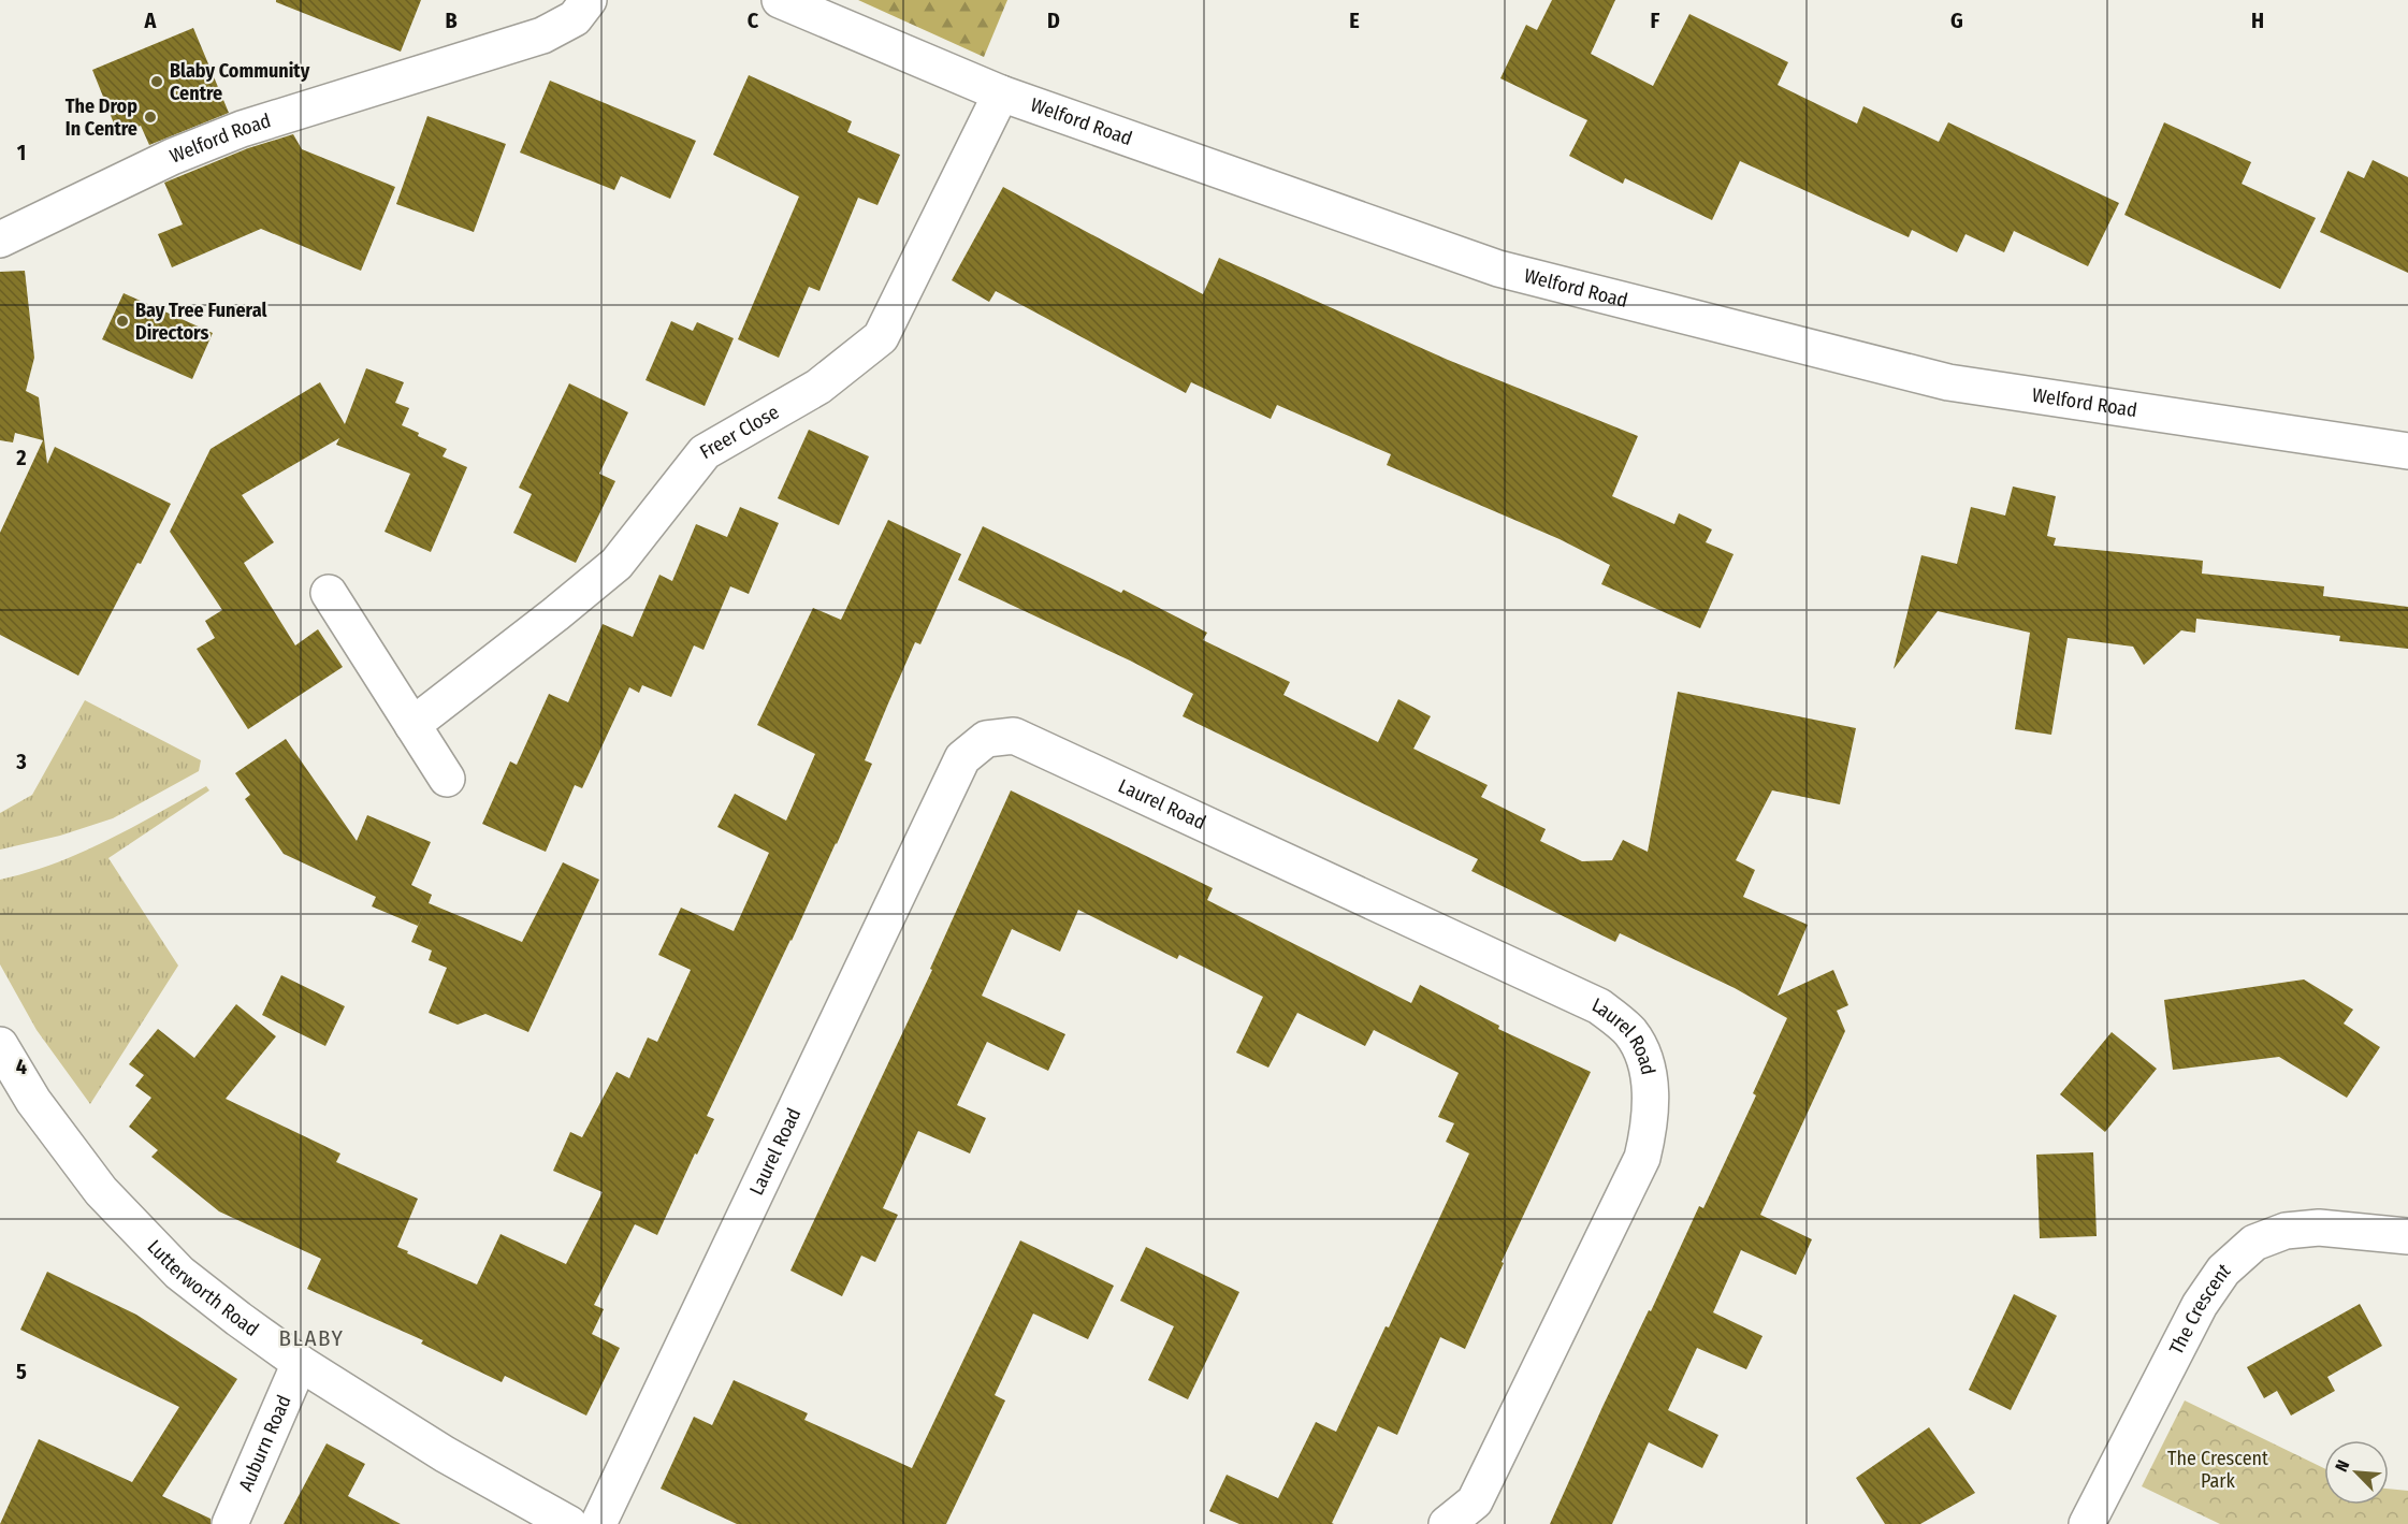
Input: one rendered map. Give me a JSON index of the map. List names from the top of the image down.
{
  "streets": {
    "street": [
      "Welford Road",
      "Freer Close",
      "Laurel Road",
      "Lutterworth Road",
      "The Crescent",
      "Auburn Road"
    ]
  },
  "crossings": [
    ["Welford Road", "Freer Close"],
    ["Lutterworth Road", "Auburn Road"]
  ],
  "districts": ["BLABY"],
  "parks": ["The Crescent Park"],
  "places": ["Blaby Community Centre", "The Drop In Centre", "Bay Tree Funeral Directors"],
  "north": "top left",
  "grid": {
    "columns": [
      "A",
      "B",
      "C",
      "D",
      "E",
      "F",
      "G",
      "H"
    ],
    "rows": [
      "1",
      "2",
      "3",
      "4",
      "5"
    ]
  }
}
